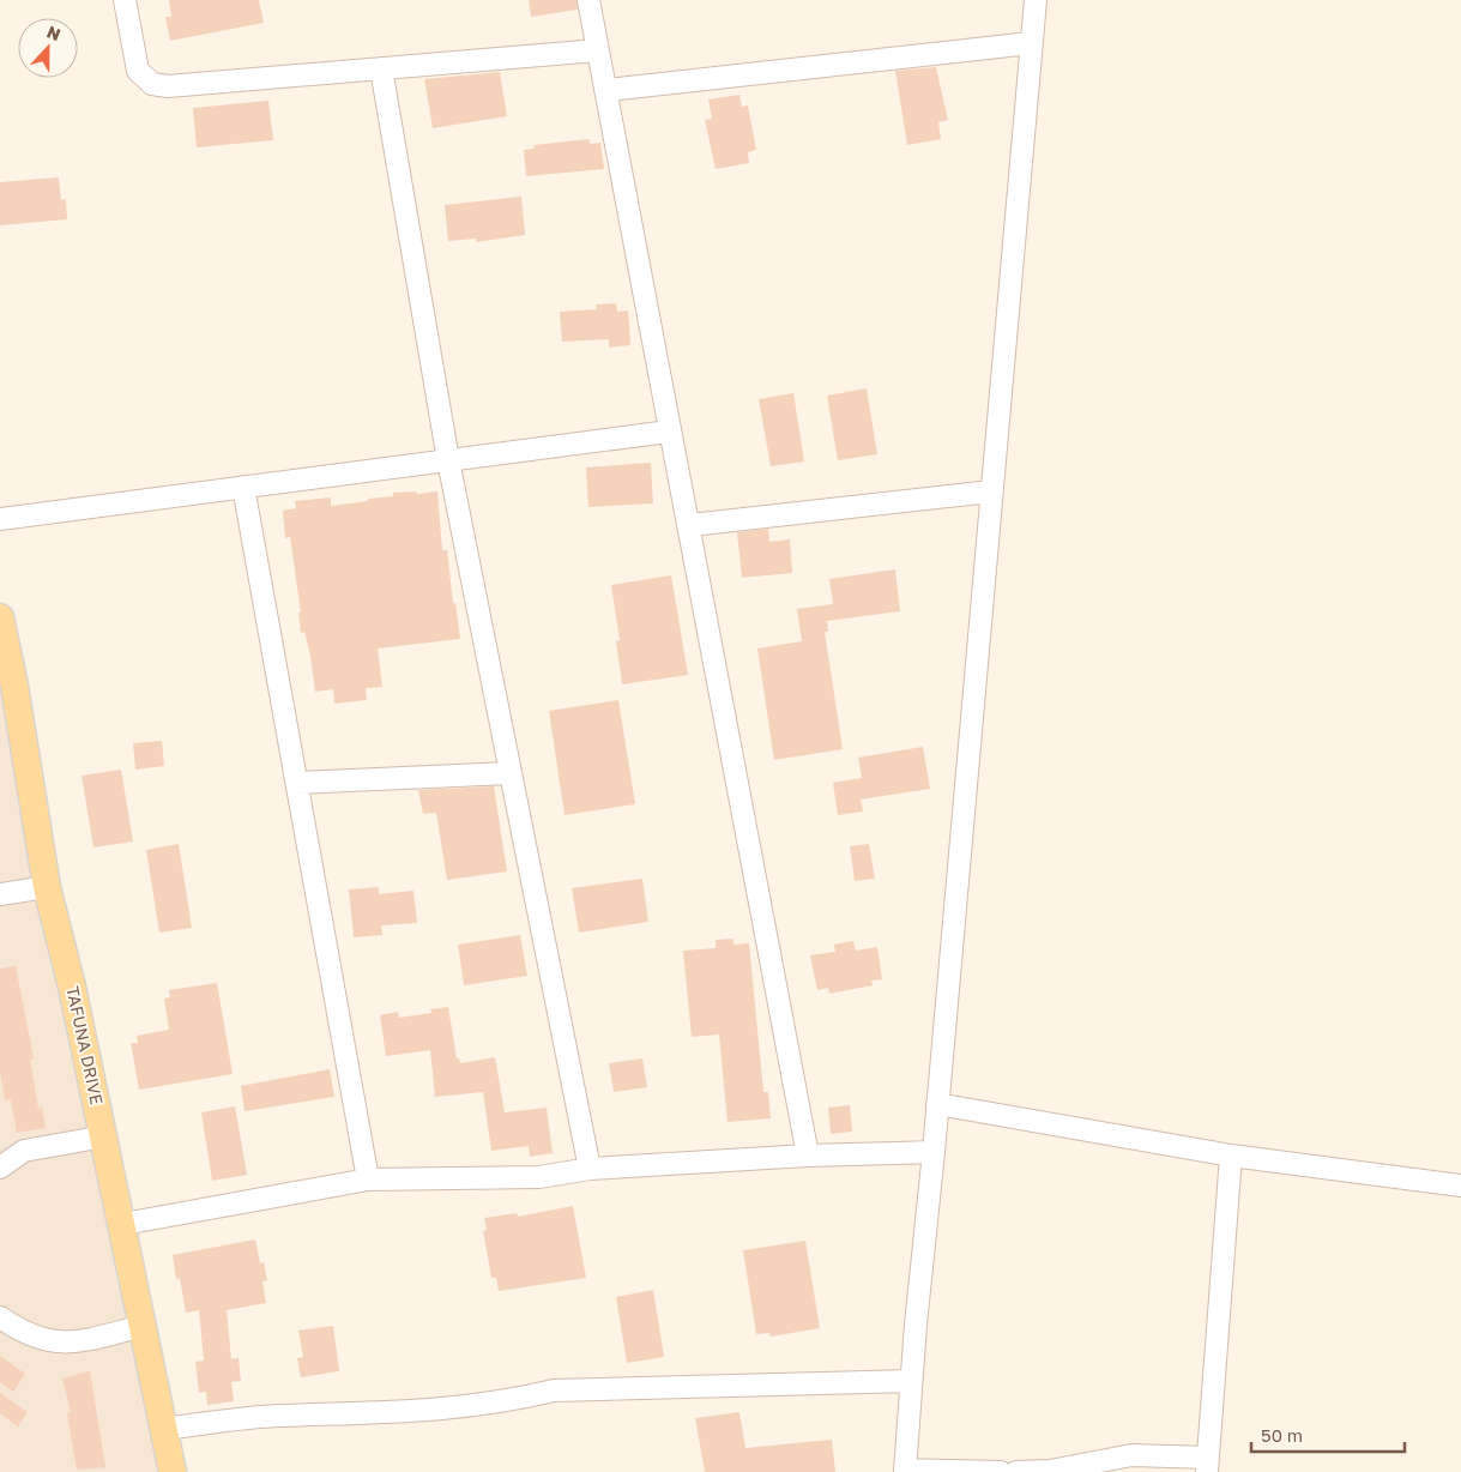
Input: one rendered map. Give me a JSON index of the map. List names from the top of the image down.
{
  "streets": {
    "main road": ["TAFUNA DRIVE"]
  },
  "scale_bar": "50 m",
  "north": "top"
}
